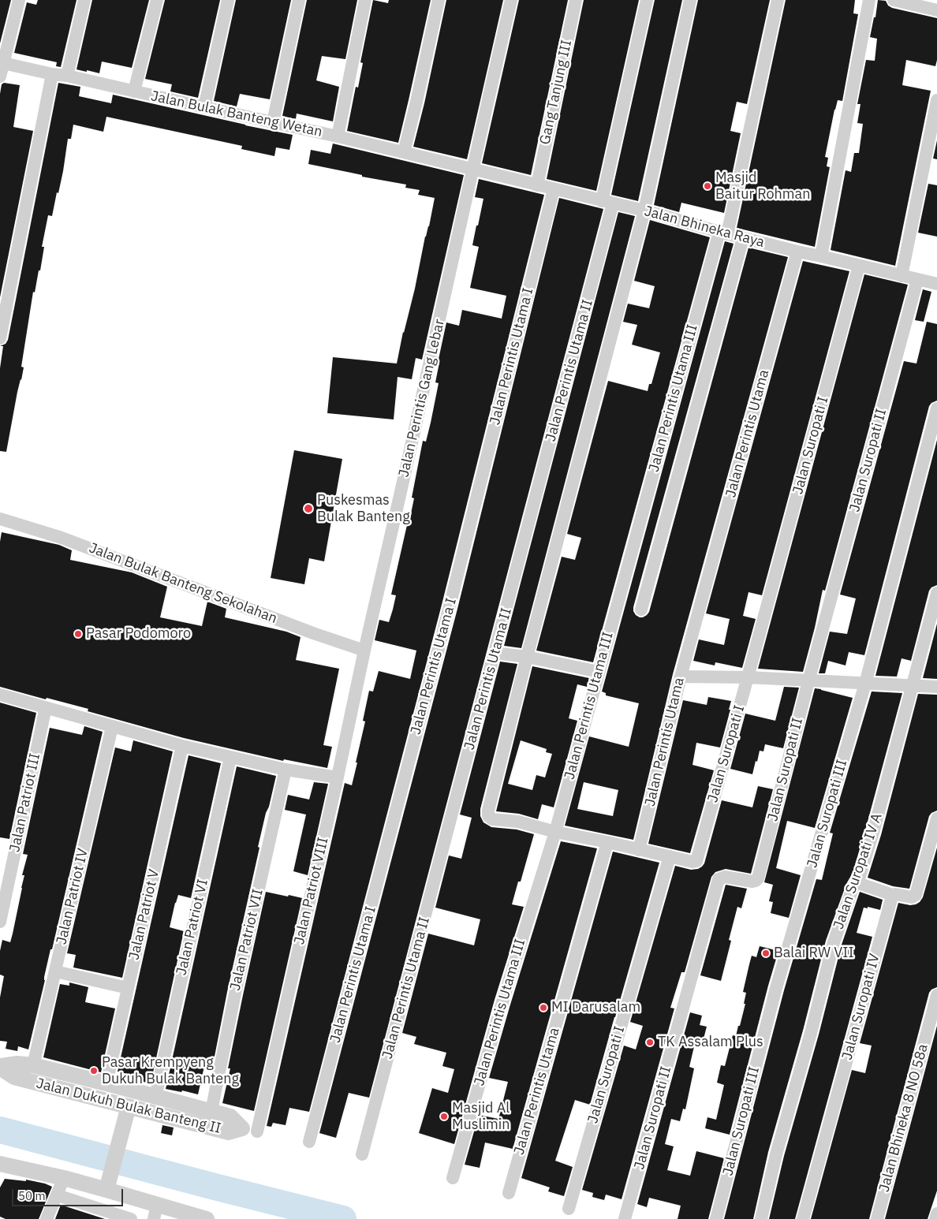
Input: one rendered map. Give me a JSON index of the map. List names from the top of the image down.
{
  "streets": {
    "street": [
      "Gang Tanjung III",
      "Jalan Bulak Banteng Wetan",
      "Jalan Bhineka Raya",
      "Jalan Perintis Utama I",
      "Jalan Perintis Utama II",
      "Jalan Perintis Gang Lebar",
      "Jalan Perintis Utama III",
      "Jalan Perintis Utama",
      "Jalan Suropati I",
      "Jalan Suropati II",
      "Jalan Bulak Banteng Sekolahan",
      "Jalan Patriot III",
      "Jalan Suropati III",
      "Jalan Suropati IV A",
      "Jalan Patriot VIII",
      "Jalan Patriot IV",
      "Jalan Patriot V",
      "Jalan Patriot VI",
      "Jalan Patriot VII",
      "Jalan Suropati IV",
      "Jalan Dukuh Bulak Banteng II",
      "Jalan Bhineka 8 NO 58a"
    ]
  },
  "crossings": [
    ["Gang Tanjung III", "Jalan Bhineka Raya"],
    ["Jalan Bulak Banteng Wetan", "Jalan Bhineka Raya"],
    ["Jalan Bulak Banteng Wetan", "Jalan Perintis Gang Lebar"],
    ["Jalan Bhineka Raya", "Jalan Perintis Utama I"],
    ["Jalan Bhineka Raya", "Jalan Perintis Utama II"],
    ["Jalan Bhineka Raya", "Jalan Perintis Gang Lebar"],
    ["Jalan Bhineka Raya", "Jalan Perintis Utama III"],
    ["Jalan Bhineka Raya", "Jalan Perintis Utama"],
    ["Jalan Bhineka Raya", "Jalan Suropati I"],
    ["Jalan Bhineka Raya", "Jalan Suropati II"],
    ["Jalan Perintis Gang Lebar", "Jalan Bulak Banteng Sekolahan"],
    ["Jalan Perintis Gang Lebar", "Jalan Patriot VIII"],
    ["Jalan Bulak Banteng Sekolahan", "Jalan Patriot VIII"],
    ["Jalan Patriot IV", "Jalan Dukuh Bulak Banteng II"],
    ["Jalan Patriot V", "Jalan Dukuh Bulak Banteng II"],
    ["Jalan Patriot VI", "Jalan Dukuh Bulak Banteng II"],
    ["Jalan Patriot VII", "Jalan Dukuh Bulak Banteng II"]
  ],
  "places": [
    "Masjid Baitur Rohman",
    "Puskesmas Bulak Banteng",
    "Pasar Podomoro",
    "Balai RW VII",
    "MI Darusalam",
    "TK Assalam Plus",
    "Pasar Krempyeng Dukuh Bulak Banteng",
    "Masjid Al Muslimin"
  ],
  "scale_bar": "50 m"
}
